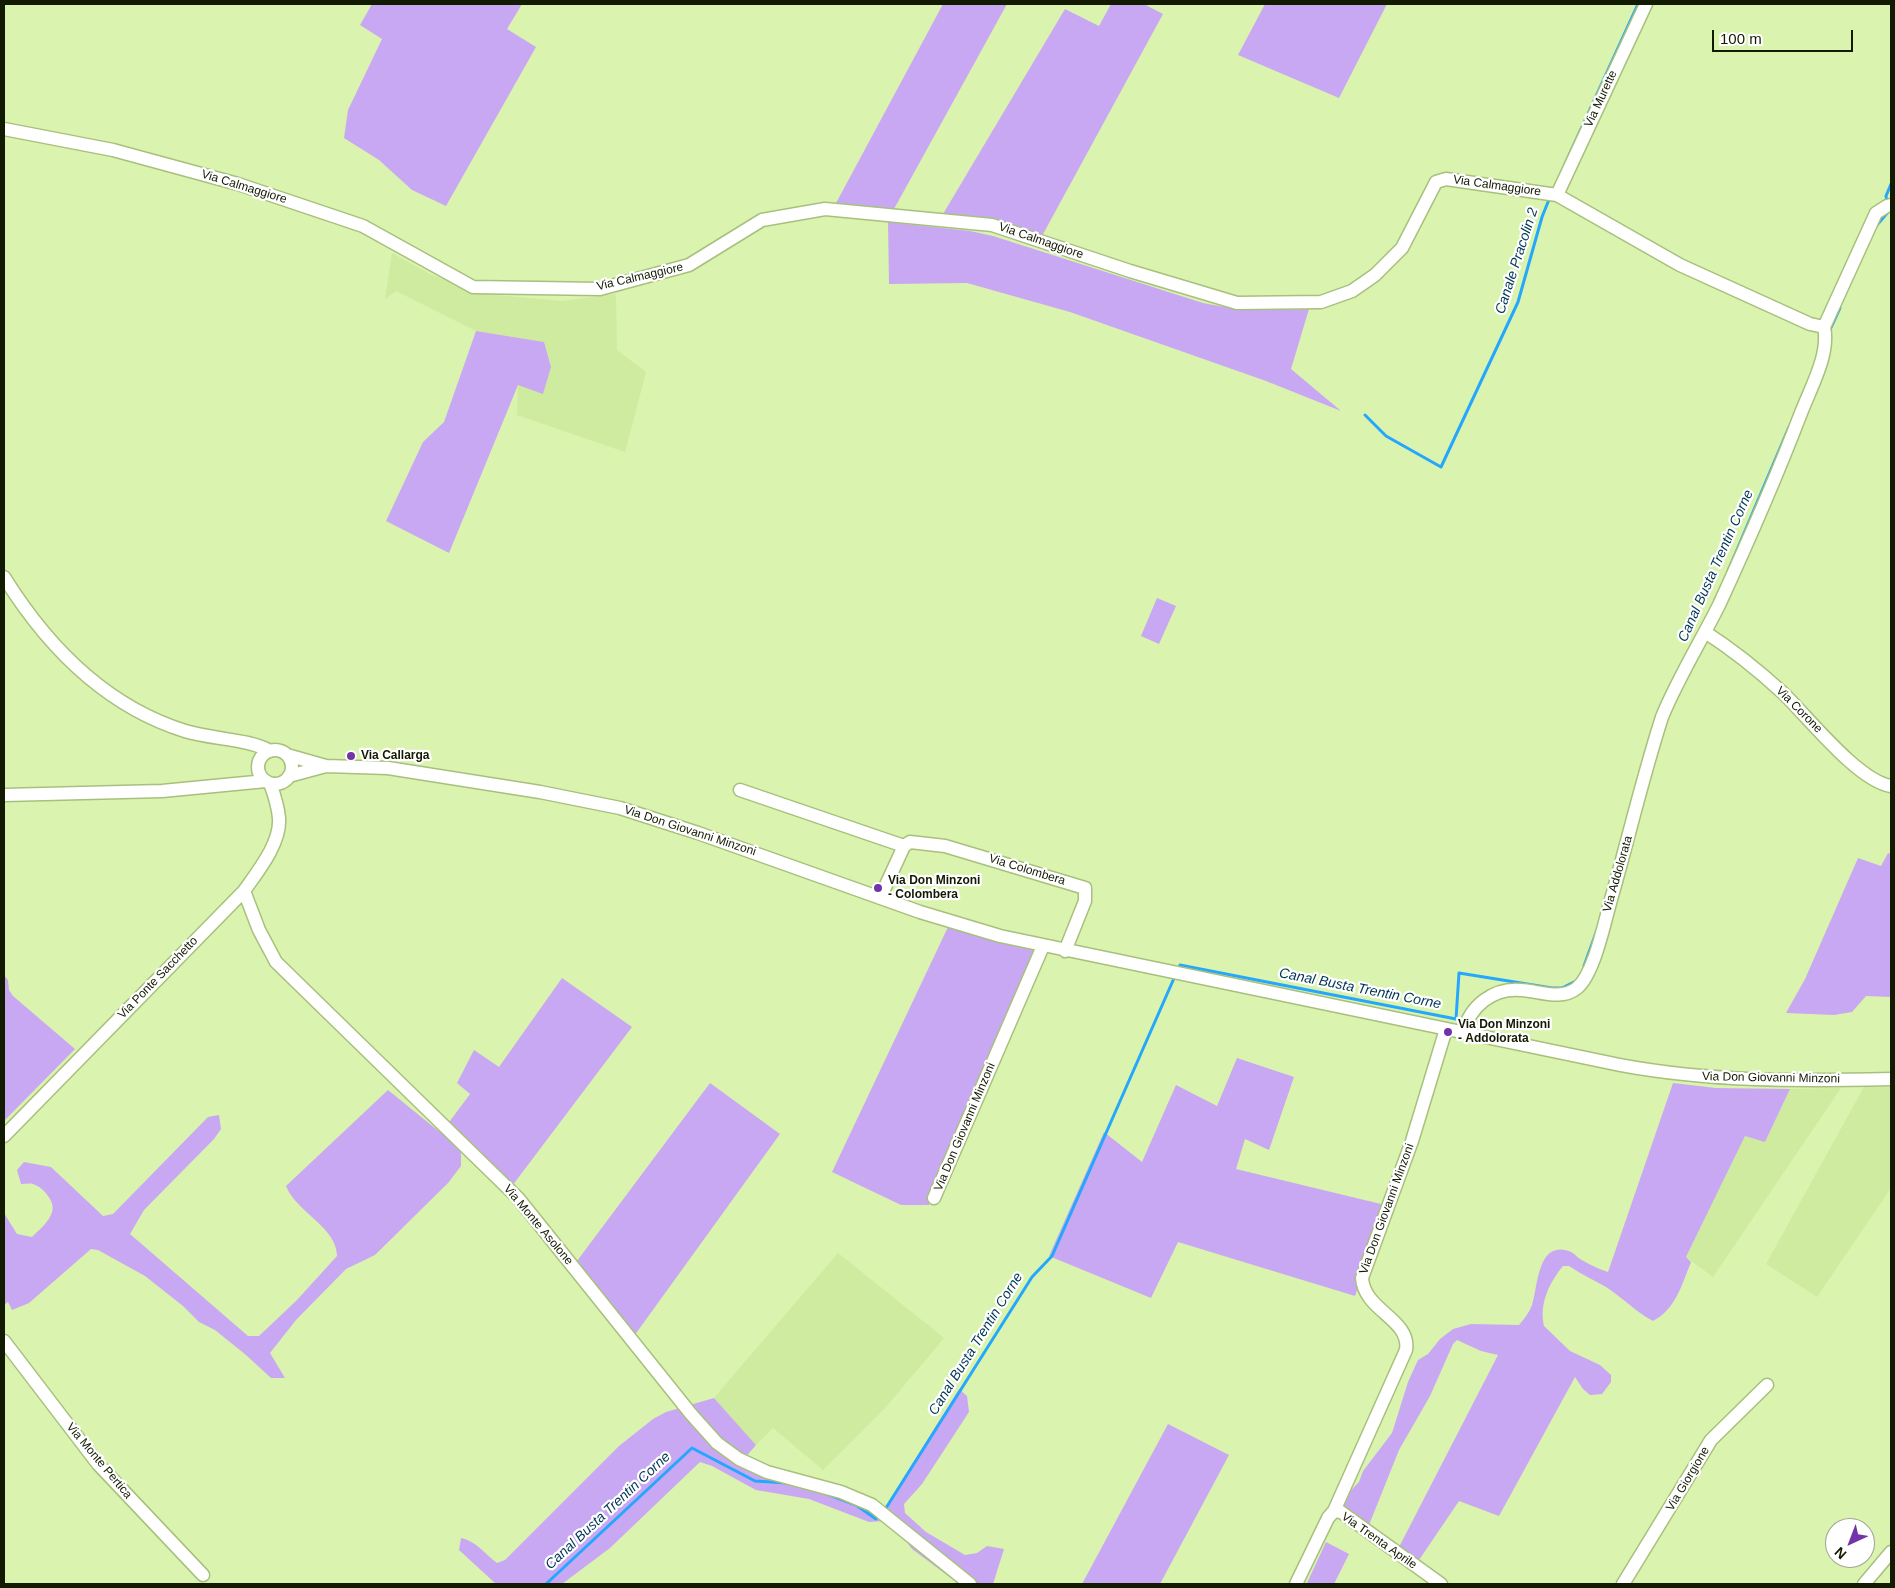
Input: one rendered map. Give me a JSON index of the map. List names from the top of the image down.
{
  "streets": {
    "street": [
      "Via Murette",
      "Via Calmaggiore",
      "Via Corone",
      "Via Don Giovanni Minzoni",
      "Via Colombera",
      "Via Addolorata",
      "Via Ponte Sacchetto",
      "Via Monte Asolone",
      "Via Monte Pertica",
      "Via Giorgione",
      "Via Trenta Aprile"
    ]
  },
  "crossings": [
    ["Via Murette", "Via Calmaggiore"],
    ["Via Calmaggiore", "Via Addolorata"],
    ["Via Corone", "Via Addolorata"],
    ["Via Don Giovanni Minzoni", "Via Colombera"],
    ["Via Don Giovanni Minzoni", "Via Addolorata"],
    ["Via Don Giovanni Minzoni", "Via Trenta Aprile"],
    ["Via Ponte Sacchetto", "Via Monte Asolone"]
  ],
  "water": ["Canale Pracolin 2", "Canal Busta Trentin Corne"],
  "places": ["Via Callarga", "Via Don Minzoni - Colombera", "Via Don Minzoni - Addolorata"],
  "scale_bar": "100 m",
  "north": "bottom left"
}
